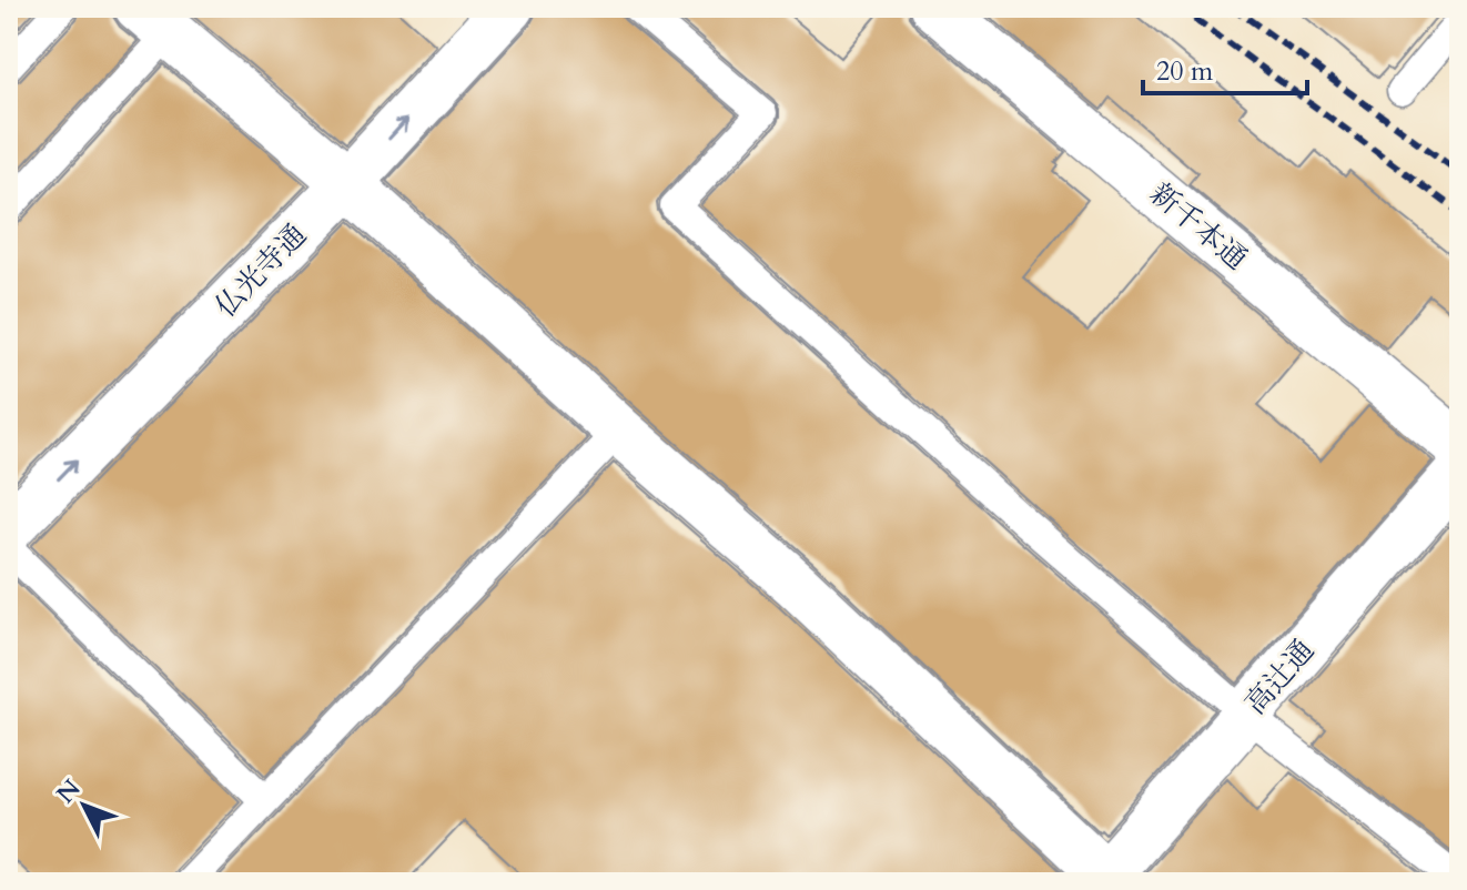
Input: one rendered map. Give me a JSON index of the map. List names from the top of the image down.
{
  "streets": {
    "street": ["新千本通", "仏光寺通", "高辻通"]
  },
  "one_way": ["仏光寺通"],
  "scale_bar": "20 m",
  "north": "top left"
}
